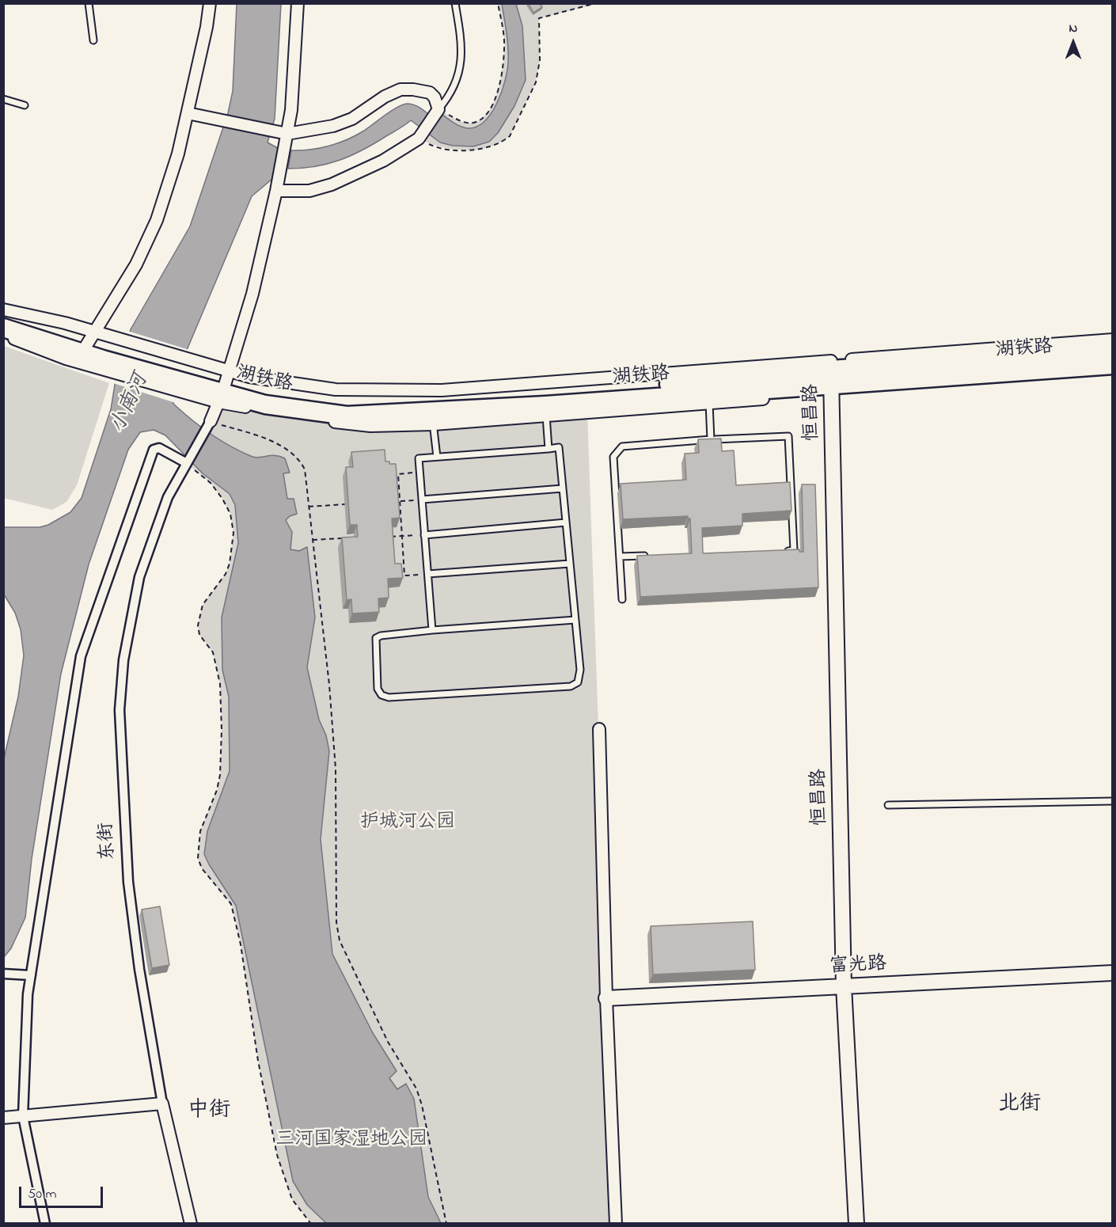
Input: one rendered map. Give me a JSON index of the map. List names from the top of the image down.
{
  "streets": {
    "main road": ["湖铁路"],
    "street": ["恒昌路", "东街", "富光路"]
  },
  "crossings": [
    ["湖铁路", "恒昌路"],
    ["恒昌路", "富光路"]
  ],
  "districts": ["北街", "中街"],
  "water": ["小南河"],
  "parks": ["护城河公园", "三河国家湿地公园"],
  "scale_bar": "50 m",
  "north": "top"
}
